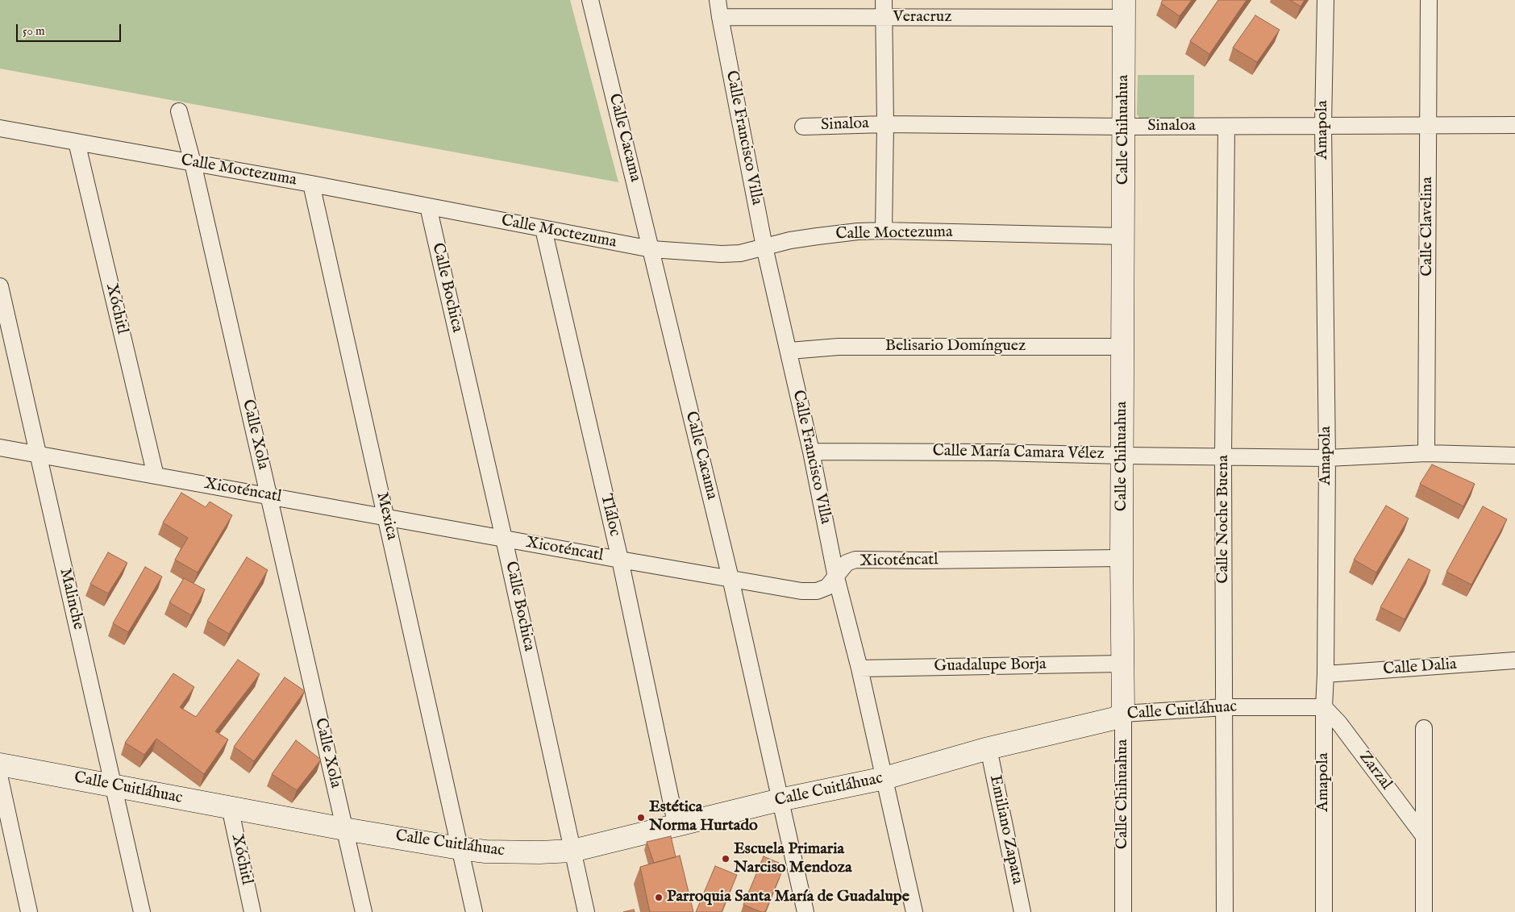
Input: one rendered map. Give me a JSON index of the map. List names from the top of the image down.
{
  "streets": {
    "street": [
      "Veracruz",
      "Sinaloa",
      "Calle Chihuahua",
      "Amapola",
      "Calle Cacama",
      "Calle Francisco Villa",
      "Calle Moctezuma",
      "Calle Clavelina",
      "Calle Bochica",
      "Xóchitl",
      "Belisario Domínguez",
      "Calle Xola",
      "Calle María Camara Vélez",
      "Xicoténcatl",
      "Tláloc",
      "Mexica",
      "Calle Noche Buena",
      "Malinche",
      "Guadalupe Borja",
      "Calle Dalia",
      "Calle Cuitláhuac",
      "Zarzal",
      "Emiliano Zapata"
    ]
  },
  "crossings": [
    ["Veracruz", "Calle Chihuahua"],
    ["Veracruz", "Calle Francisco Villa"],
    ["Sinaloa", "Calle Chihuahua"],
    ["Sinaloa", "Amapola"],
    ["Sinaloa", "Calle Clavelina"],
    ["Sinaloa", "Calle Noche Buena"],
    ["Calle Chihuahua", "Calle Moctezuma"],
    ["Calle Chihuahua", "Belisario Domínguez"],
    ["Calle Chihuahua", "Calle María Camara Vélez"],
    ["Calle Chihuahua", "Xicoténcatl"],
    ["Calle Chihuahua", "Guadalupe Borja"],
    ["Calle Chihuahua", "Calle Cuitláhuac"],
    ["Amapola", "Calle María Camara Vélez"],
    ["Amapola", "Calle Dalia"],
    ["Amapola", "Calle Cuitláhuac"],
    ["Amapola", "Zarzal"],
    ["Calle Cacama", "Calle Moctezuma"],
    ["Calle Cacama", "Xicoténcatl"],
    ["Calle Cacama", "Calle Cuitláhuac"],
    ["Calle Francisco Villa", "Calle Moctezuma"],
    ["Calle Francisco Villa", "Belisario Domínguez"],
    ["Calle Francisco Villa", "Calle María Camara Vélez"],
    ["Calle Francisco Villa", "Xicoténcatl"],
    ["Calle Francisco Villa", "Guadalupe Borja"],
    ["Calle Francisco Villa", "Calle Cuitláhuac"],
    ["Calle Moctezuma", "Calle Bochica"],
    ["Calle Moctezuma", "Xóchitl"],
    ["Calle Moctezuma", "Calle Xola"],
    ["Calle Moctezuma", "Tláloc"],
    ["Calle Moctezuma", "Mexica"],
    ["Calle Clavelina", "Calle María Camara Vélez"],
    ["Calle Bochica", "Xicoténcatl"],
    ["Calle Bochica", "Calle Cuitláhuac"],
    ["Xóchitl", "Xicoténcatl"],
    ["Xóchitl", "Calle Cuitláhuac"],
    ["Calle Xola", "Xicoténcatl"],
    ["Calle Xola", "Calle Cuitláhuac"],
    ["Calle María Camara Vélez", "Calle Noche Buena"],
    ["Xicoténcatl", "Tláloc"],
    ["Xicoténcatl", "Mexica"],
    ["Xicoténcatl", "Malinche"],
    ["Tláloc", "Calle Cuitláhuac"],
    ["Mexica", "Calle Cuitláhuac"],
    ["Calle Noche Buena", "Calle Cuitláhuac"],
    ["Malinche", "Calle Cuitláhuac"],
    ["Calle Cuitláhuac", "Zarzal"],
    ["Calle Cuitláhuac", "Emiliano Zapata"]
  ],
  "places": ["Estética Norma Hurtado", "Escuela Primaria Narciso Mendoza", "Parroquia Santa María de Guadalupe"],
  "scale_bar": "50 m"
}
